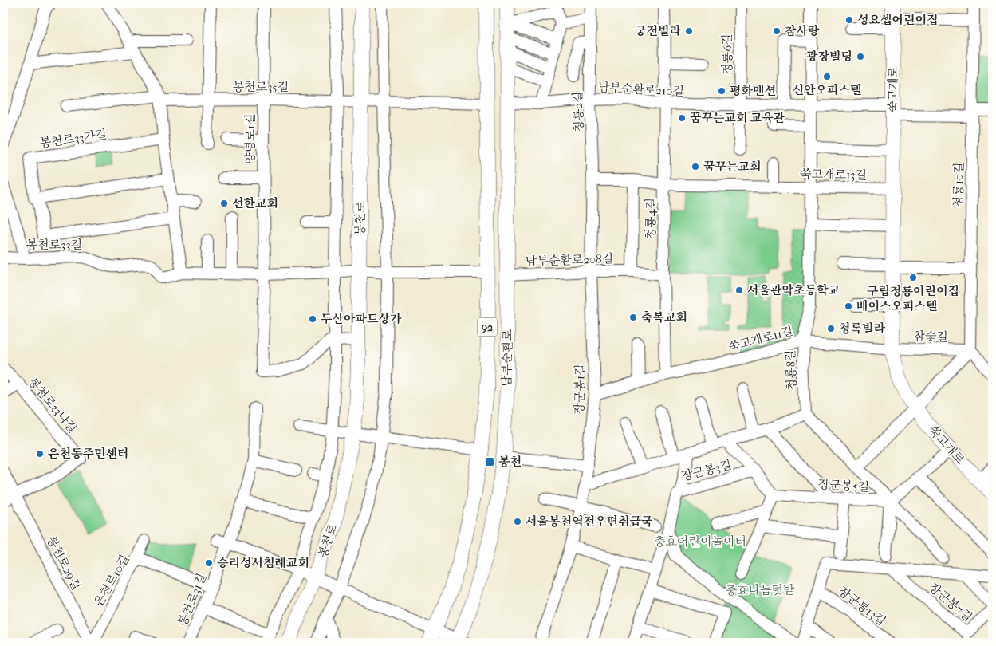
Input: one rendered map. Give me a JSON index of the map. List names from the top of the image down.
{
  "streets": {
    "main road": [
      "쑥고개로",
      "봉천로",
      "92",
      "남부순환로"
    ],
    "street": [
      "청룡6길",
      "봉천로35길",
      "남부순환로210길",
      "청룡2길",
      "봉천로33가길",
      "양녕로1길",
      "쑥고개로13길",
      "청룡10길",
      "청룡4길",
      "봉천로33길",
      "남부순환로208길",
      "참숯길",
      "쑥고개로11길",
      "청룡8길",
      "장군봉1길",
      "봉천로33나길",
      "장군봉3길",
      "장군봉5길",
      "봉천로29길",
      "은천로10길",
      "봉천로31길",
      "장군봉7길",
      "장군봉13길"
    ]
  },
  "crossings": [
    ["청룡6길", "남부순환로210길"],
    ["봉천로35길", "양녕로1길"],
    ["봉천로35길", "봉천로"],
    ["남부순환로210길", "쑥고개로"],
    ["남부순환로210길", "청룡2길"],
    ["남부순환로210길", "청룡10길"],
    ["남부순환로210길", "청룡4길"],
    ["남부순환로210길", "남부순환로"],
    ["남부순환로210길", "청룡8길"],
    ["쑥고개로", "쑥고개로13길"],
    ["쑥고개로", "참숯길"],
    ["쑥고개로", "쑥고개로11길"],
    ["청룡2길", "남부순환로208길"],
    ["청룡2길", "장군봉1길"],
    ["양녕로1길", "봉천로33길"],
    ["쑥고개로13길", "청룡4길"],
    ["쑥고개로13길", "청룡8길"],
    ["청룡10길", "참숯길"],
    ["봉천로", "봉천로33길"],
    ["봉천로", "남부순환로"],
    ["봉천로", "봉천로31길"],
    ["청룡4길", "남부순환로208길"],
    ["청룡4길", "쑥고개로11길"],
    ["남부순환로208길", "남부순환로"],
    ["남부순환로208길", "장군봉1길"],
    ["참숯길", "쑥고개로11길"],
    ["쑥고개로11길", "청룡8길"],
    ["쑥고개로11길", "장군봉1길"],
    ["봉천로33나길", "봉천로29길"],
    ["봉천로29길", "은천로10길"],
    ["은천로10길", "봉천로31길"],
    ["장군봉7길", "장군봉13길"]
  ],
  "parks": ["충효어린이놀이터", "충효나눔텃밭"],
  "places": {
    "other": [
      "성요셉어린이집",
      "궁전빌라",
      "참사랑",
      "광장빌딩",
      "신안오피스텔",
      "평화맨션",
      "꿈꾸는교회 교육관",
      "꿈꾸는교회",
      "선한교회",
      "구립청룡어린이집",
      "서울관악초등학교",
      "베이스오피스텔",
      "축복교회",
      "두산아파트상가",
      "청록빌라",
      "은천동주민센터",
      "서울봉천역전우편취급국",
      "승리성서침례교회"
    ],
    "transit": ["봉천"]
  }
}
